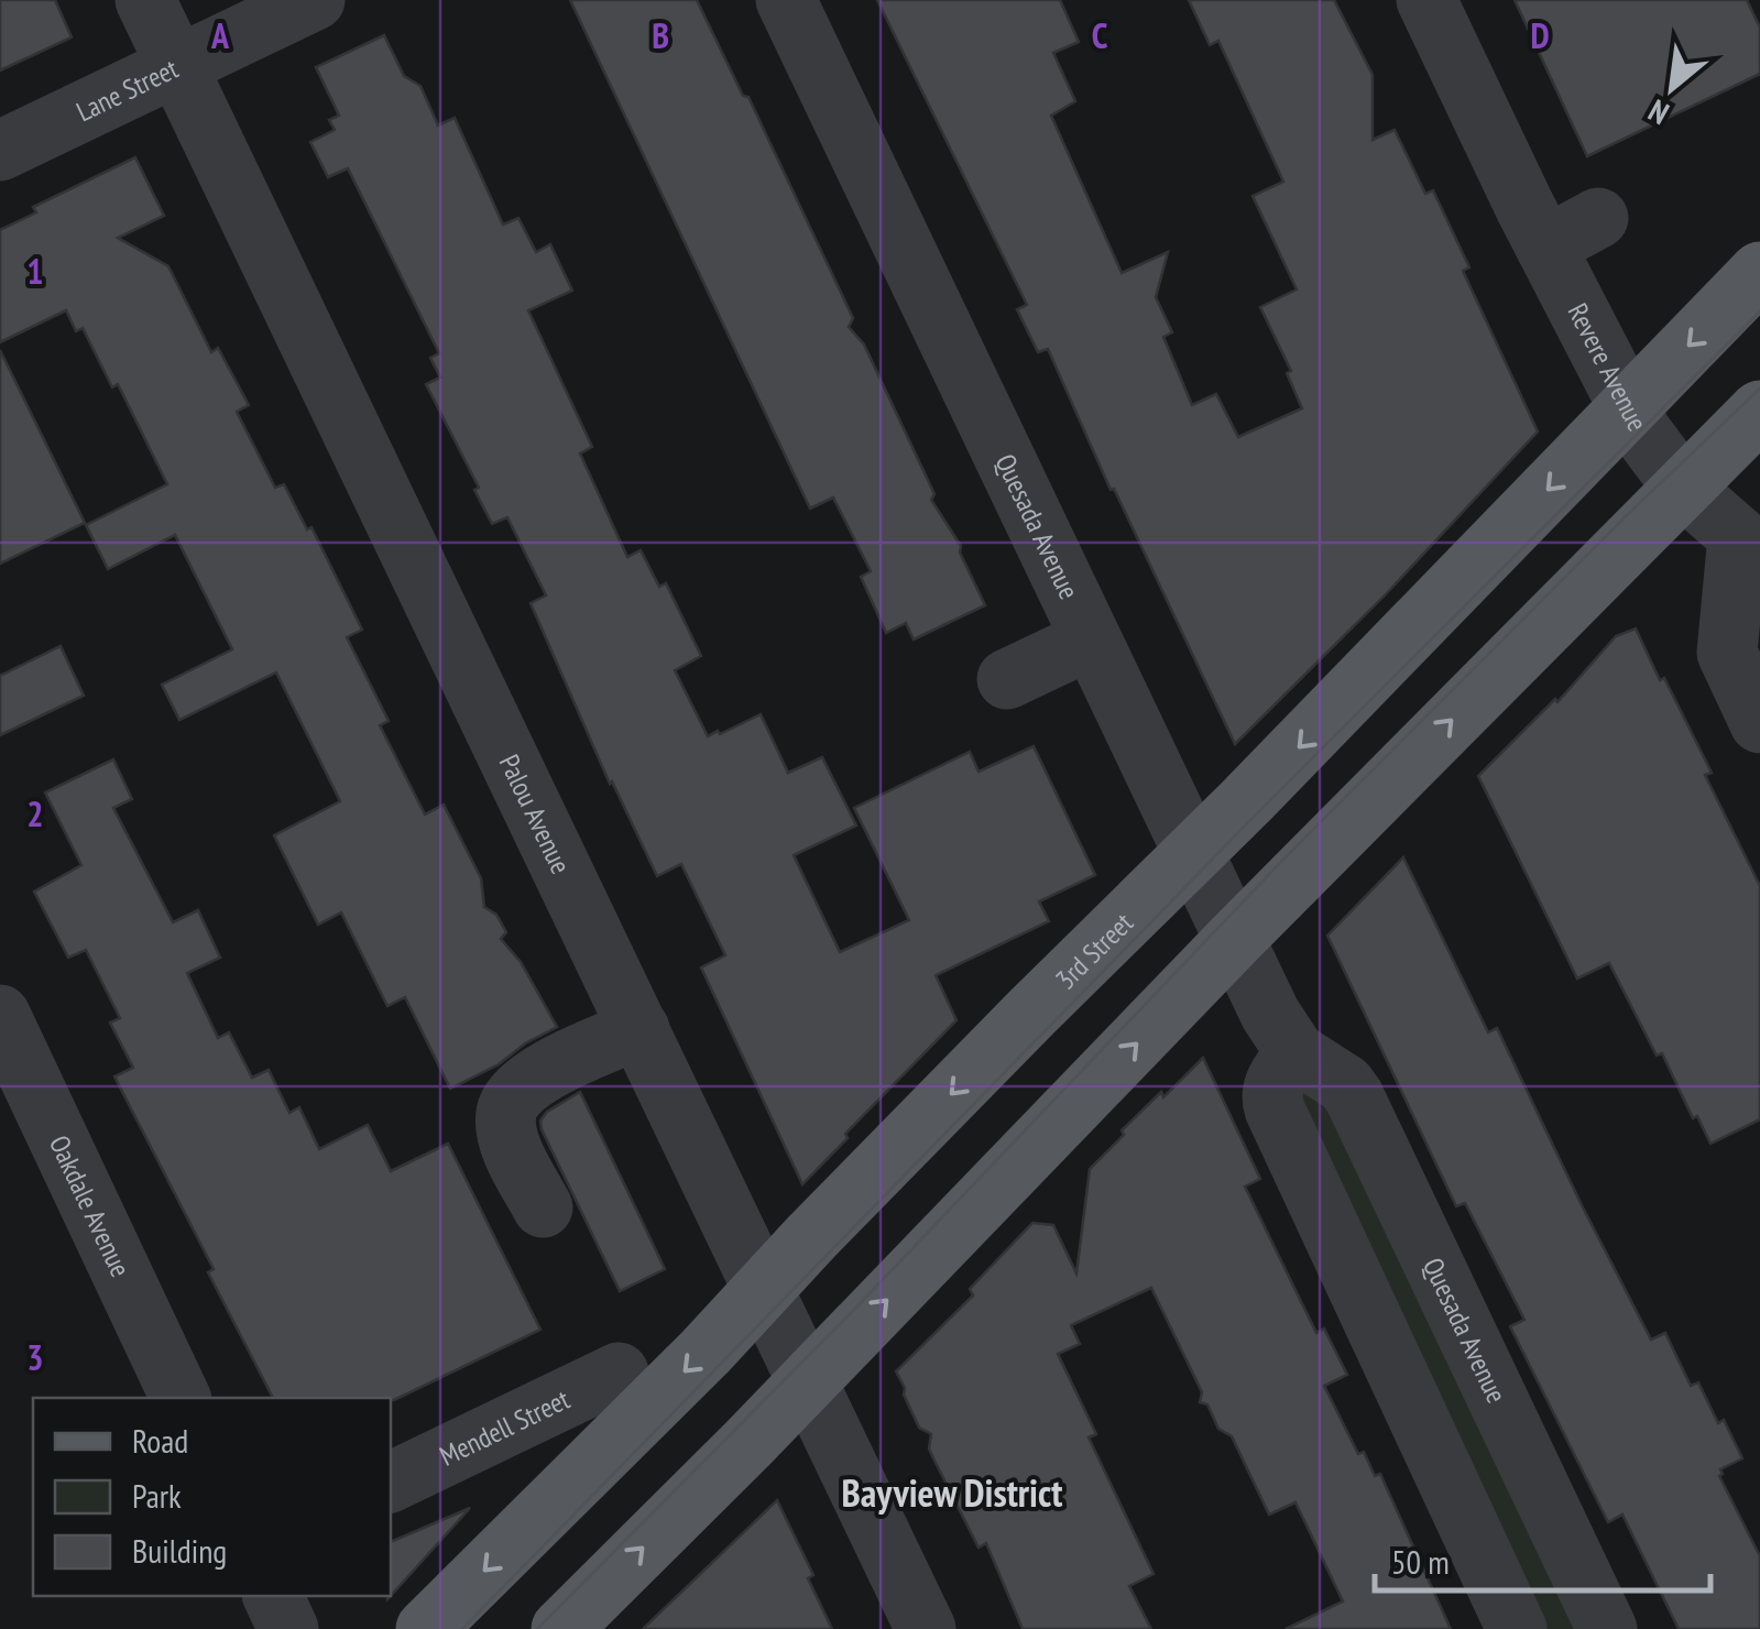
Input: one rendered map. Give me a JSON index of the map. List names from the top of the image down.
{
  "streets": {
    "main road": ["3rd Street"],
    "street": [
      "Lane Street",
      "Revere Avenue",
      "Quesada Avenue",
      "Palou Avenue",
      "Oakdale Avenue",
      "Mendell Street"
    ]
  },
  "crossings": [
    ["Lane Street", "Palou Avenue"],
    ["Revere Avenue", "3rd Street"],
    ["Quesada Avenue", "3rd Street"],
    ["Palou Avenue", "3rd Street"]
  ],
  "districts": ["Bayview District"],
  "legend": ["Road", "Park", "Building"],
  "scale_bar": "50 m",
  "north": "bottom left",
  "grid": {
    "columns": [
      "A",
      "B",
      "C",
      "D"
    ],
    "rows": ["1", "2", "3"]
  }
}
